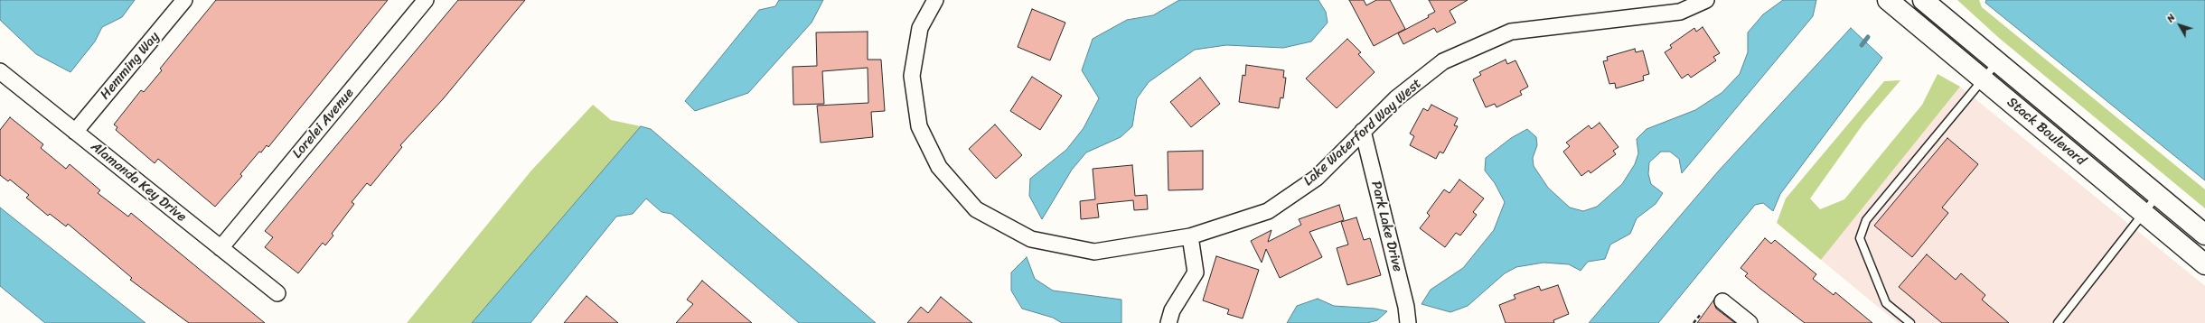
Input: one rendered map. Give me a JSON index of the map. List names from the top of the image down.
{
  "streets": {
    "street": [
      "Hemming Way",
      "Lorelei Avenue",
      "Stack Boulevard",
      "Lake Waterford Way West",
      "Alamanda Key Drive",
      "Park Lake Drive"
    ]
  },
  "crossings": [
    ["Hemming Way", "Alamanda Key Drive"],
    ["Lorelei Avenue", "Alamanda Key Drive"],
    ["Lake Waterford Way West", "Park Lake Drive"]
  ],
  "north": "top left"
}
